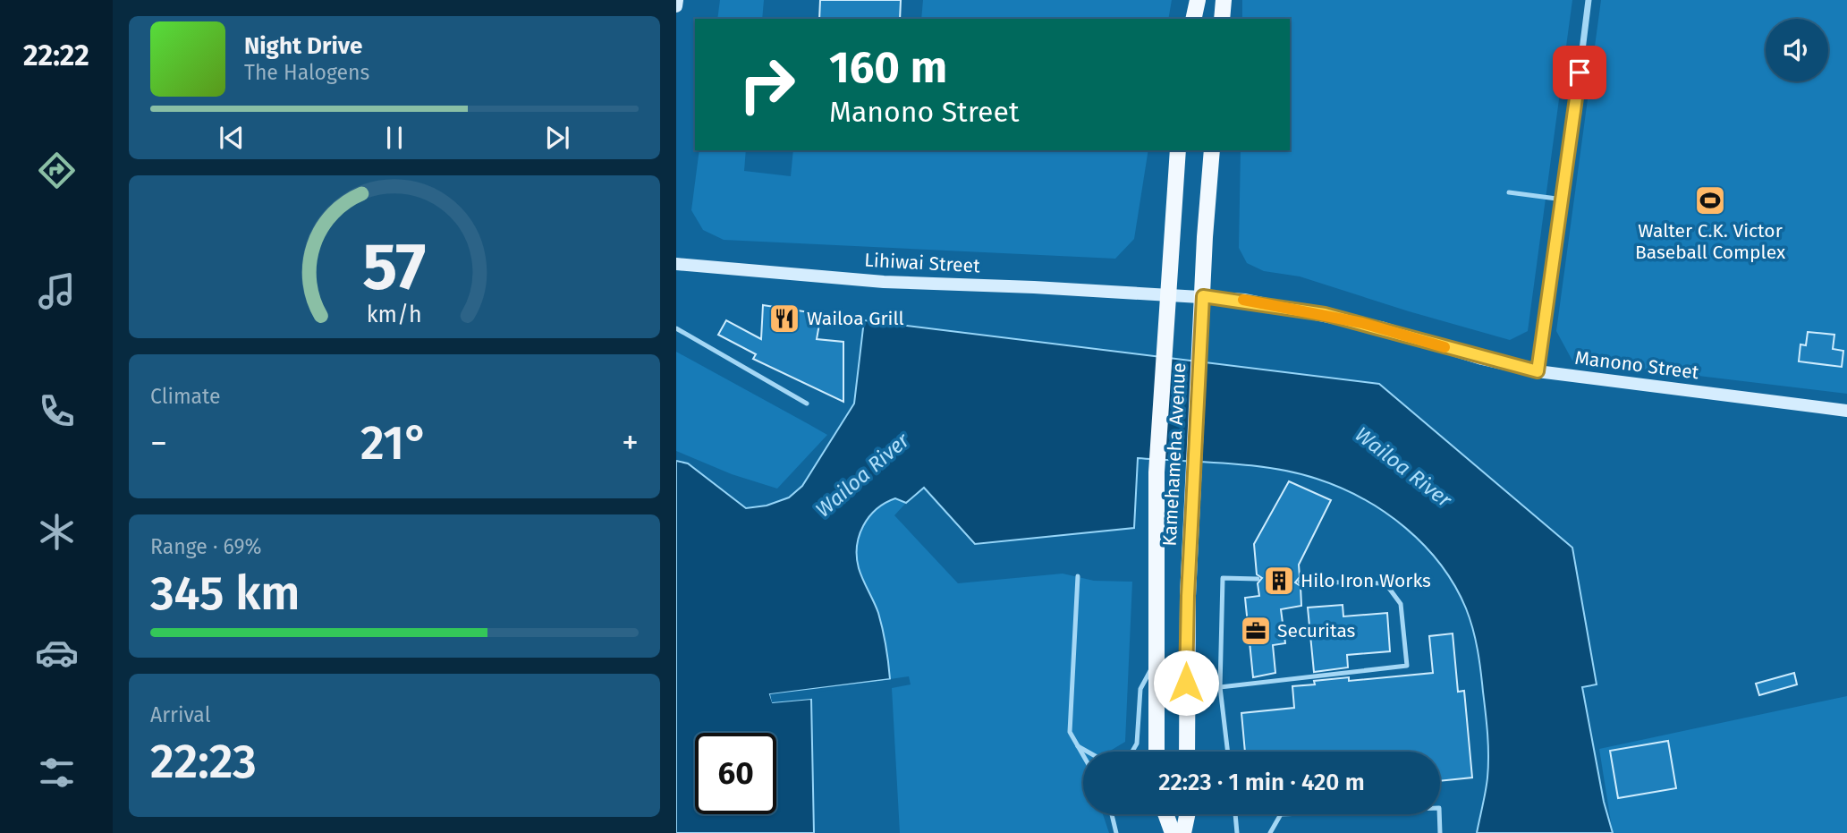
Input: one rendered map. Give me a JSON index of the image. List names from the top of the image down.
{
  "streets": {
    "main road": ["Kamehameha Avenue"],
    "street": ["Lihiwai Street", "Manono Street"]
  },
  "crossings": [
    ["Lihiwai Street", "Manono Street"],
    ["Lihiwai Street", "Kamehameha Avenue"],
    ["Manono Street", "Kamehameha Avenue"]
  ],
  "water": ["Wailoa River"],
  "places": {
    "sports": ["Walter C.K. Victor Baseball Complex"],
    "restaurant": ["Wailoa Grill"],
    "building": ["Hilo Iron Works"],
    "office": ["Securitas"]
  },
  "page": {
    "tabs": "22:22",
    "turn": ["160 m", "Manono Street"],
    "song": ["Night Drive", "The Halogens"],
    "tile": [
      "Climate",
      ["Range · 69%", "345 km"],
      ["Arrival", "22:23"]
    ],
    "heat": ["−", "21°", "+"],
    "limit": "60",
    "trip": "22:23 · 1 min · 420 m",
    "gauge": ["57", "km/h"]
  }
}
